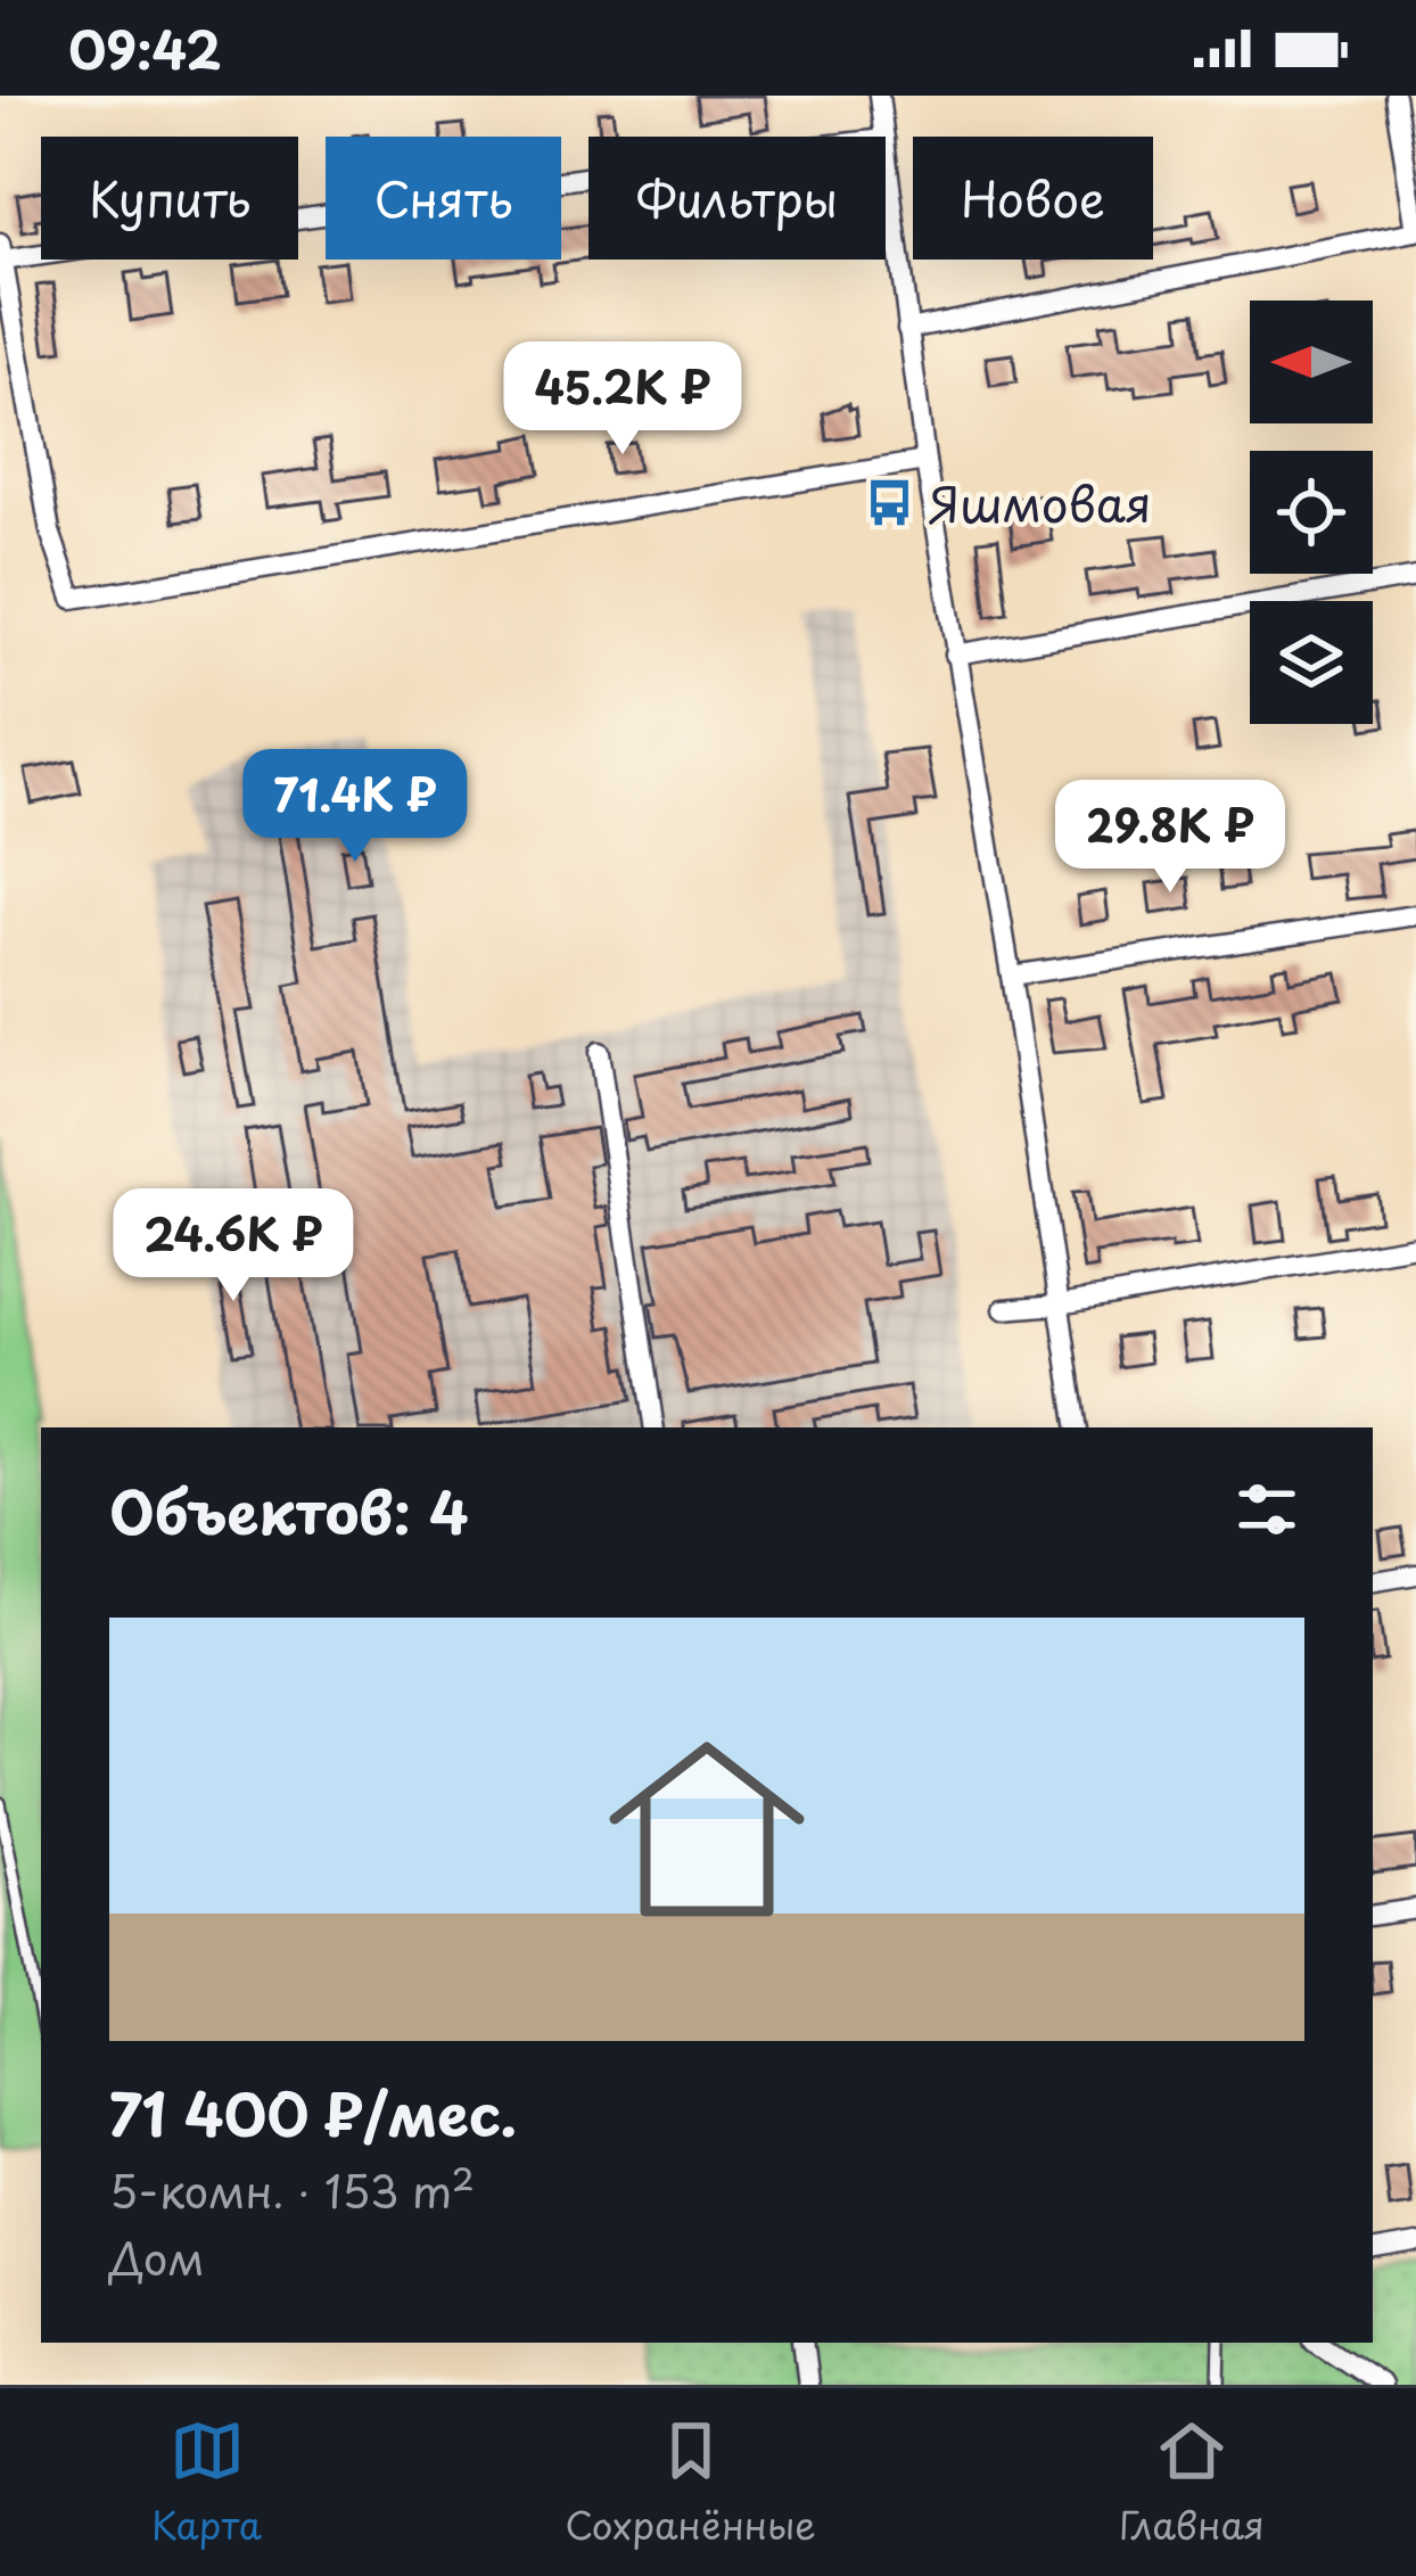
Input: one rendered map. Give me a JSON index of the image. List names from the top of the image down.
{
  "places": {
    "bus stop": ["Яшмовая"]
  },
  "north": "left",
  "page": {
    "status": "09:42",
    "chip": [
      "Купить",
      "Снять",
      "Фильтры",
      "Новое"
    ],
    "price": [
      "45.2K ₽",
      "71.4K ₽",
      "29.8K ₽",
      "24.6K ₽"
    ],
    "heading": "Объектов: 4",
    "list": [
      {
        "name": "71 400 ₽/мес.",
        "note": "5-комн. · 153 m² · Дом"
      }
    ],
    "tabs": ["Карта", "Сохранённые", "Главная"]
  }
}
